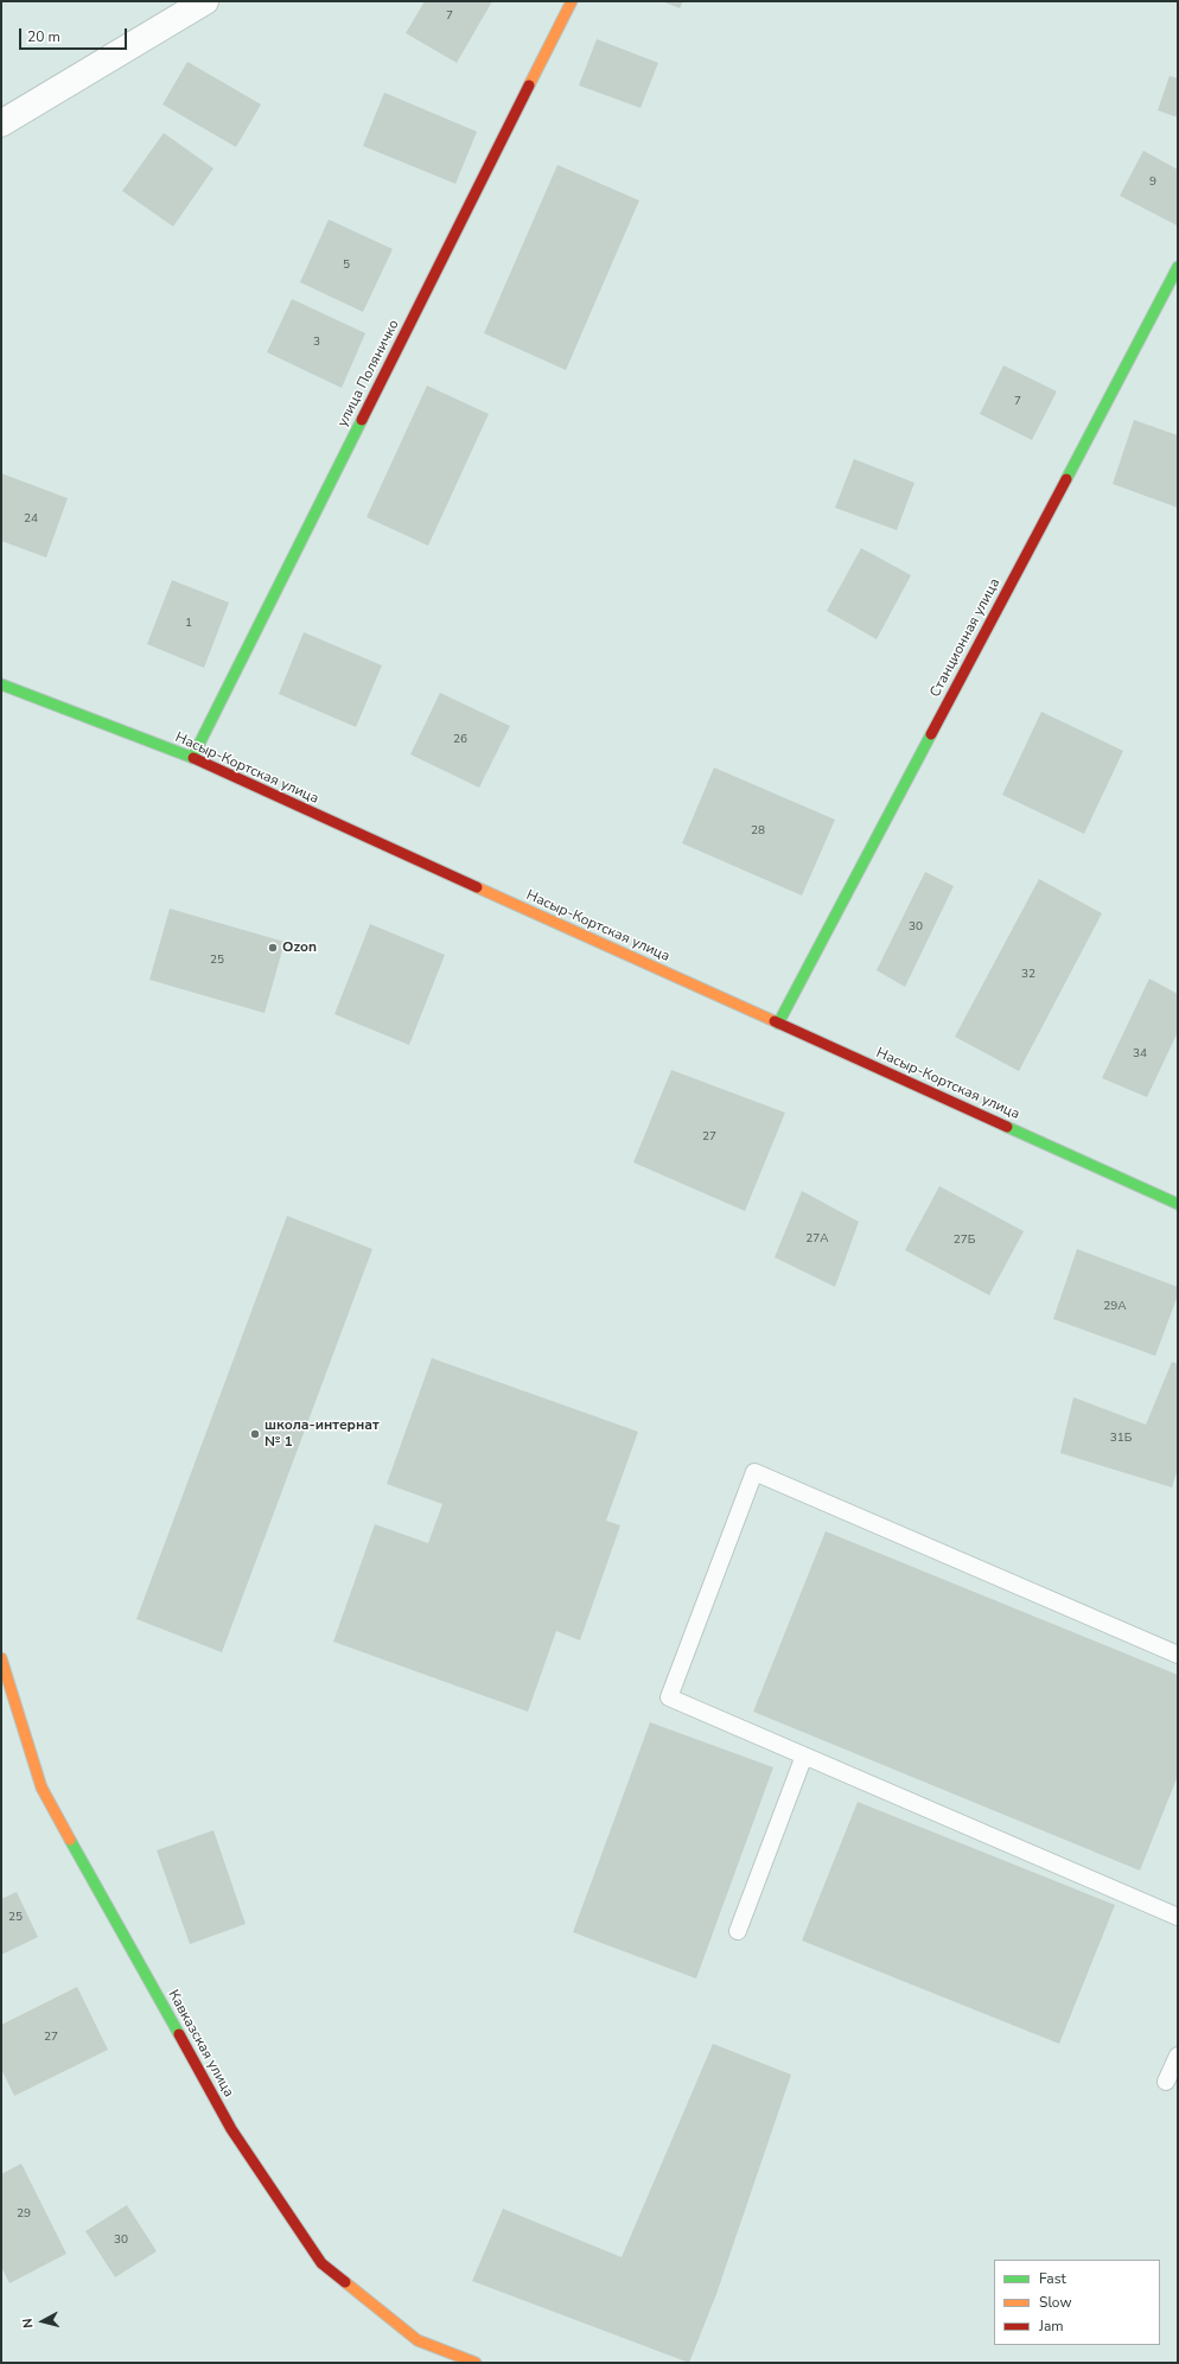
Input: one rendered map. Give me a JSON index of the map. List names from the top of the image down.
{
  "streets": {
    "street": [
      "улица Поляничко",
      "Станционная улица",
      "Насыр-Кортская улица",
      "Кавказская улица"
    ]
  },
  "crossings": [
    ["улица Поляничко", "Насыр-Кортская улица"],
    ["Станционная улица", "Насыр-Кортская улица"]
  ],
  "places": ["Ozon", "школа-интернат № 1"],
  "house_numbers": [
    "7",
    "9",
    "5",
    "3",
    "7",
    "24",
    "1",
    "26",
    "28",
    "30",
    "25",
    "32",
    "34",
    "27",
    "27А",
    "27Б",
    "29А",
    "31Б",
    "25",
    "27",
    "29",
    "30"
  ],
  "legend": ["Fast", "Slow", "Jam"],
  "scale_bar": "20 m",
  "north": "left"
}
